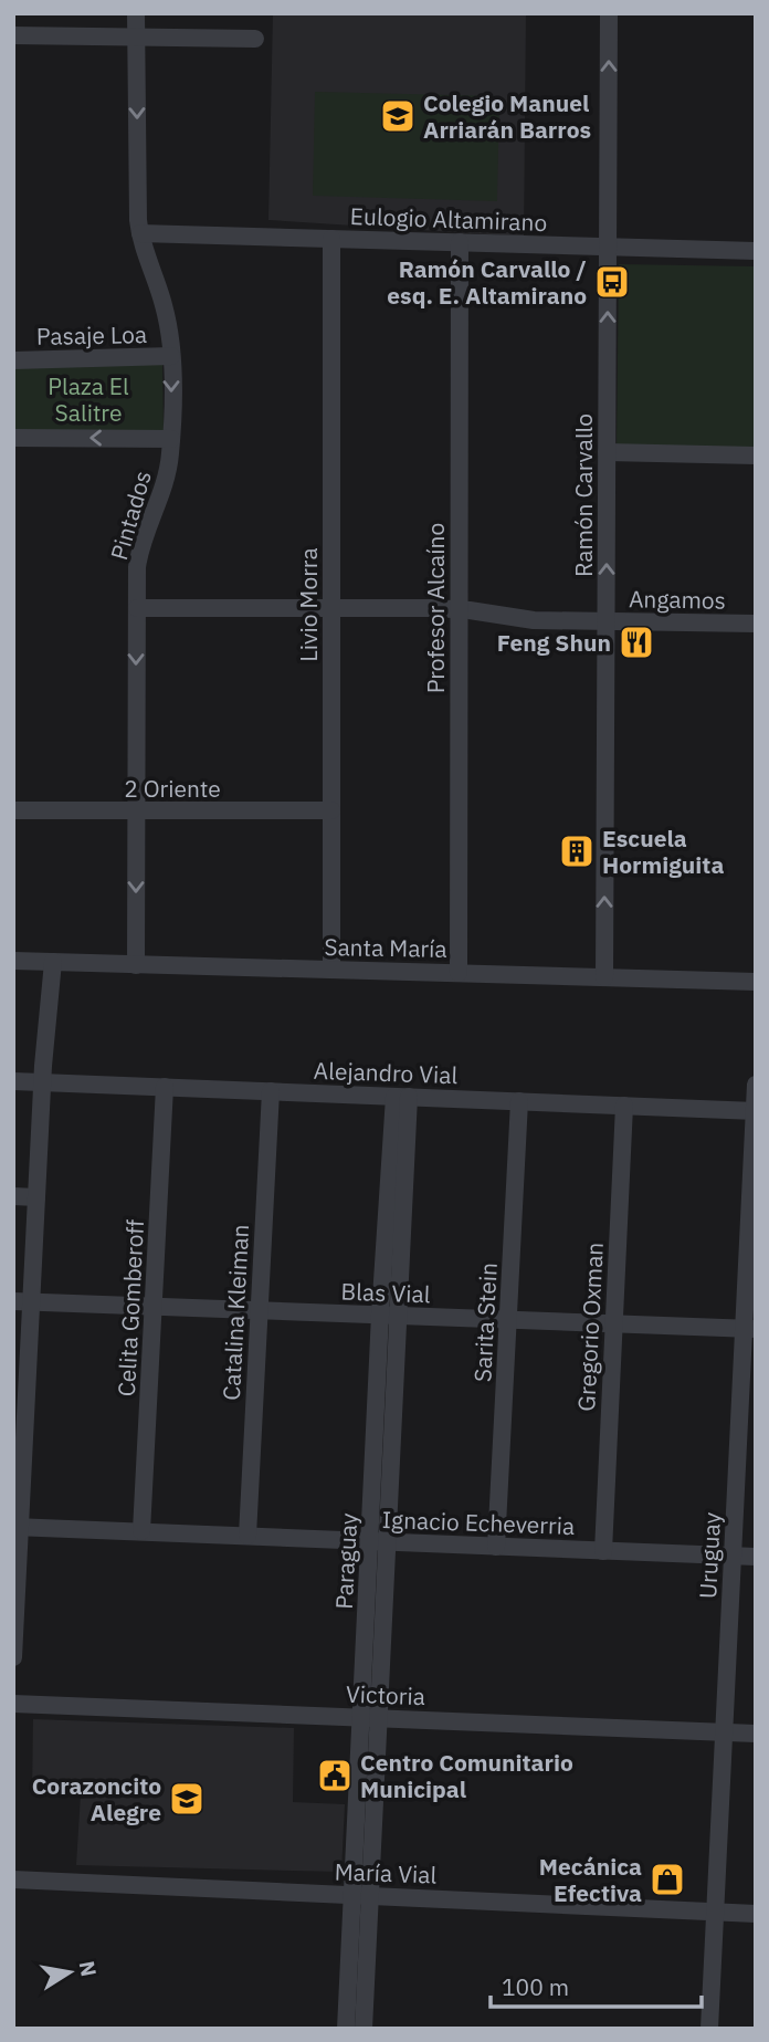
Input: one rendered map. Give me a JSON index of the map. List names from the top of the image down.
{
  "streets": {
    "street": [
      "Eulogio Altamirano",
      "Pasaje Loa",
      "Ramón Carvallo",
      "Pintados",
      "Angamos",
      "Livio Morra",
      "Profesor Alcaíno",
      "2 Oriente",
      "Santa María",
      "Alejandro Vial",
      "Blas Vial",
      "Celita Gomberoff",
      "Catalina Kleiman",
      "Sarita Stein",
      "Gregorio Oxman",
      "Ignacio Echeverria",
      "Uruguay",
      "Paraguay",
      "Victoria",
      "María Vial"
    ]
  },
  "crossings": [
    ["Eulogio Altamirano", "Ramón Carvallo"],
    ["Eulogio Altamirano", "Pintados"],
    ["Eulogio Altamirano", "Livio Morra"],
    ["Eulogio Altamirano", "Profesor Alcaíno"],
    ["Pasaje Loa", "Pintados"],
    ["Ramón Carvallo", "Angamos"],
    ["Ramón Carvallo", "Santa María"],
    ["Pintados", "Angamos"],
    ["Pintados", "2 Oriente"],
    ["Pintados", "Santa María"],
    ["Angamos", "Livio Morra"],
    ["Angamos", "Profesor Alcaíno"],
    ["Livio Morra", "2 Oriente"],
    ["Livio Morra", "Santa María"],
    ["Profesor Alcaíno", "Santa María"],
    ["Alejandro Vial", "Celita Gomberoff"],
    ["Alejandro Vial", "Catalina Kleiman"],
    ["Alejandro Vial", "Sarita Stein"],
    ["Alejandro Vial", "Gregorio Oxman"],
    ["Alejandro Vial", "Uruguay"],
    ["Alejandro Vial", "Paraguay"],
    ["Blas Vial", "Celita Gomberoff"],
    ["Blas Vial", "Catalina Kleiman"],
    ["Blas Vial", "Sarita Stein"],
    ["Blas Vial", "Gregorio Oxman"],
    ["Blas Vial", "Uruguay"],
    ["Blas Vial", "Paraguay"],
    ["Celita Gomberoff", "Ignacio Echeverria"],
    ["Catalina Kleiman", "Ignacio Echeverria"],
    ["Sarita Stein", "Ignacio Echeverria"],
    ["Gregorio Oxman", "Ignacio Echeverria"],
    ["Ignacio Echeverria", "Uruguay"],
    ["Ignacio Echeverria", "Paraguay"],
    ["Uruguay", "Victoria"],
    ["Uruguay", "María Vial"],
    ["Paraguay", "Victoria"],
    ["Paraguay", "María Vial"]
  ],
  "one_way": ["Ramón Carvallo", "Pintados"],
  "parks": ["Plaza El Salitre"],
  "places": {
    "school or university": ["Colegio Manuel Arriarán Barros", "Corazoncito Alegre"],
    "bus stop": ["Ramón Carvallo / esq. E. Altamirano"],
    "restaurant": ["Feng Shun"],
    "building": ["Escuela Hormiguita"],
    "public building": ["Centro Comunitario Municipal"],
    "shop": ["Mecánica Efectiva"]
  },
  "scale_bar": "100 m",
  "north": "right"
}
